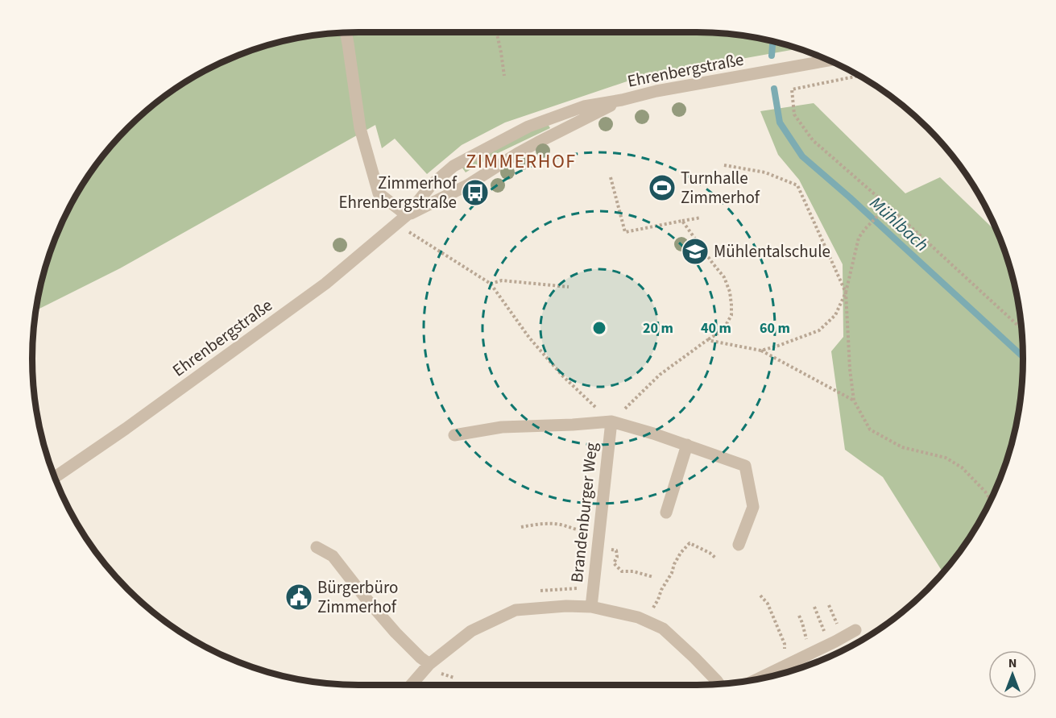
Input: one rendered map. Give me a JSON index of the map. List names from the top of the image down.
{
  "streets": {
    "street": ["Ehrenbergstraße", "Brandenburger Weg"]
  },
  "districts": ["ZIMMERHOF"],
  "water": ["Mühlbach"],
  "places": {
    "sports": ["Turnhalle Zimmerhof"],
    "bus stop": ["Zimmerhof Ehrenbergstraße"],
    "school or university": ["Mühlentalschule"],
    "public building": ["Bürgerbüro Zimmerhof"]
  },
  "north": "top",
  "rings": ["20 m", "40 m", "60 m"]
}
